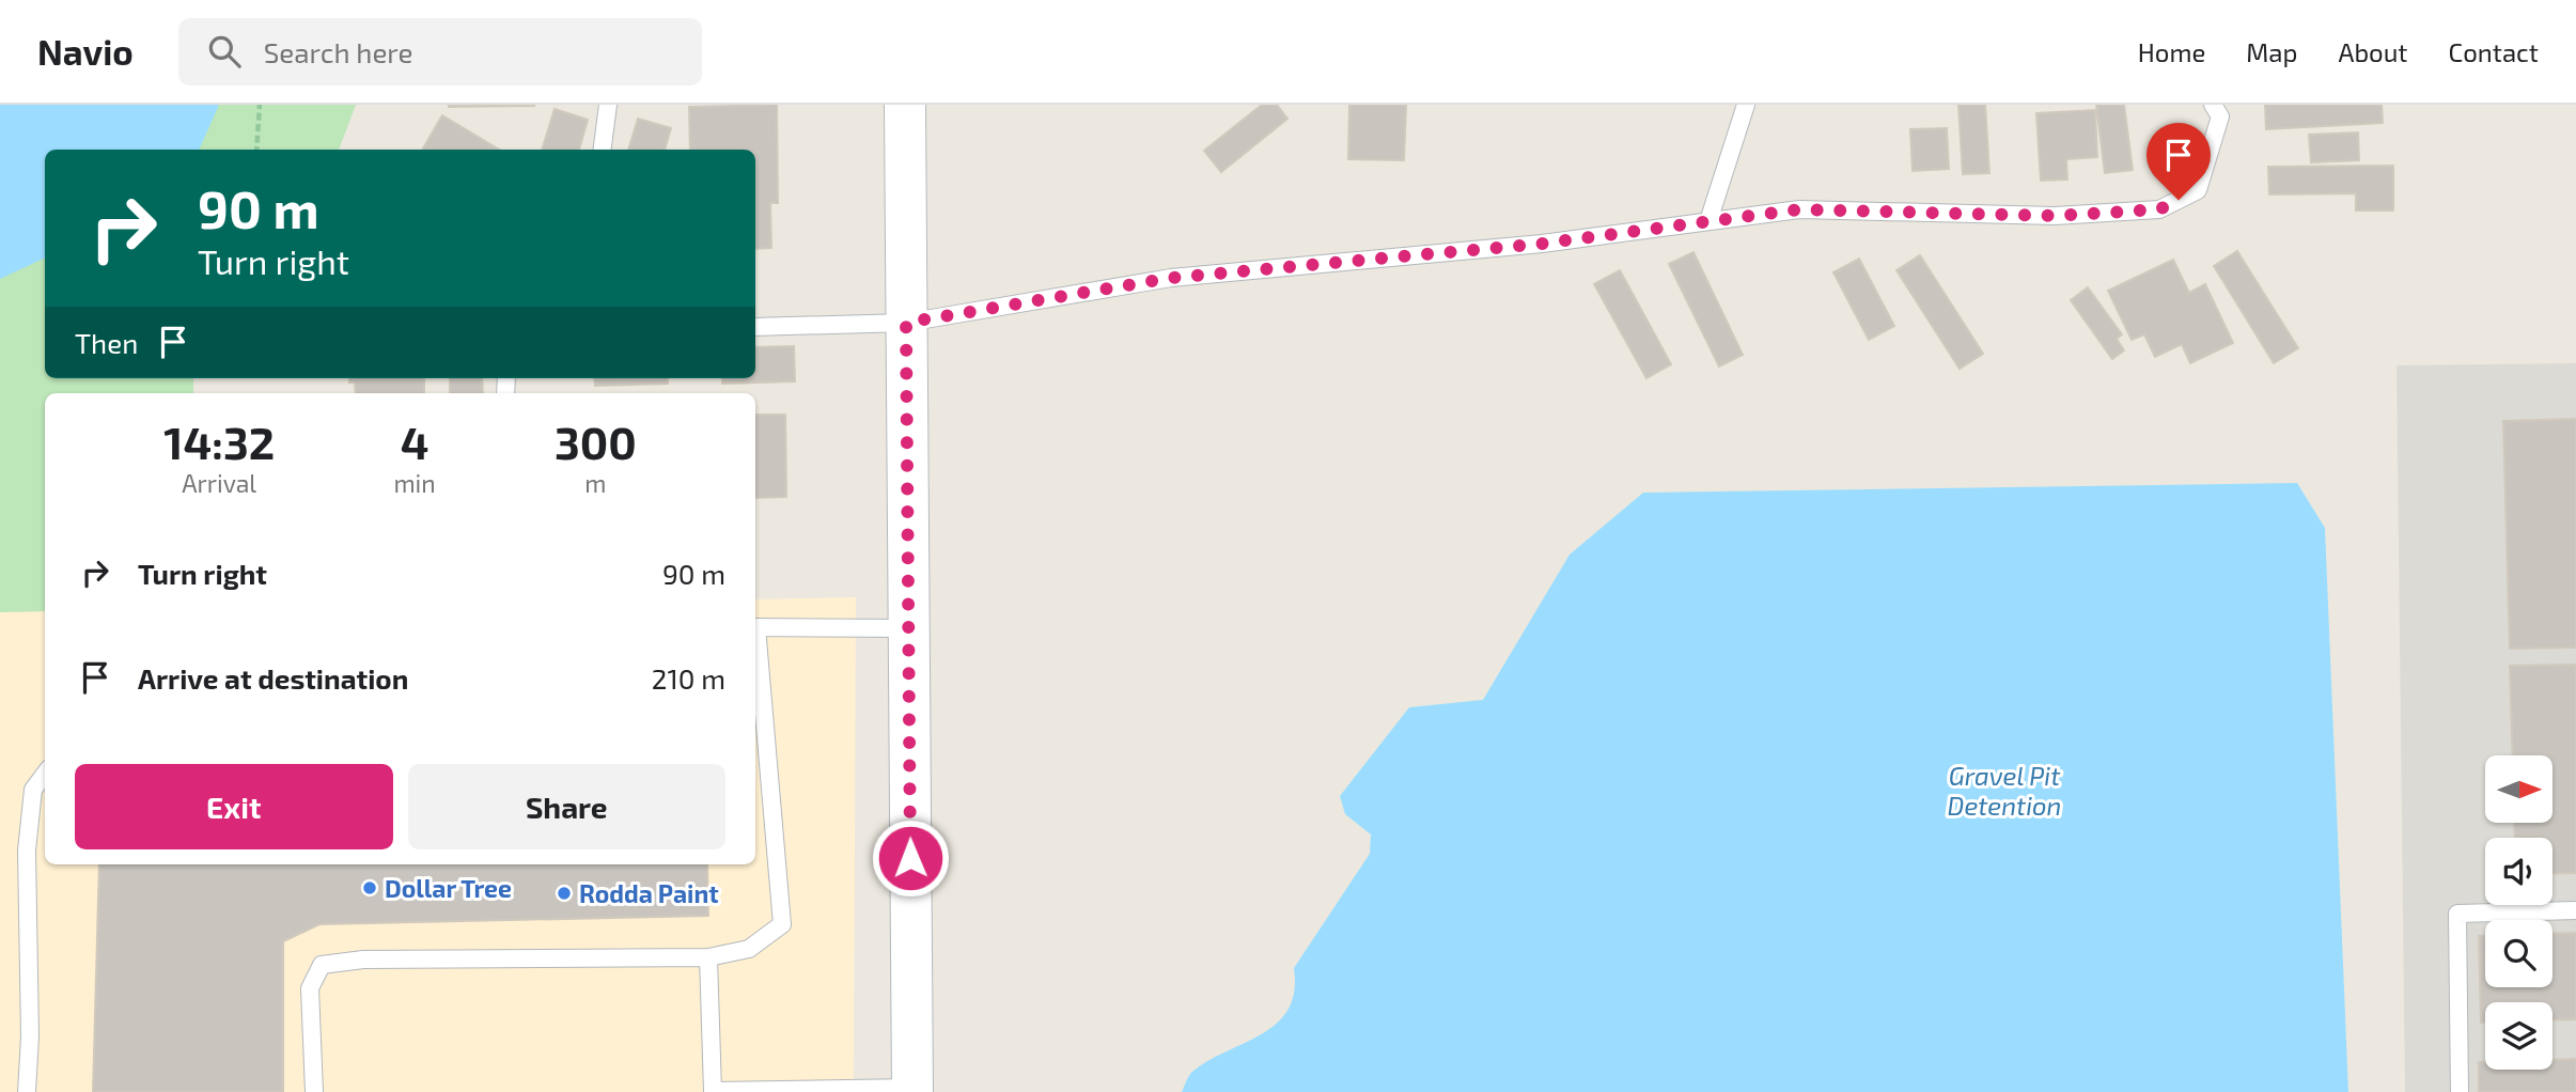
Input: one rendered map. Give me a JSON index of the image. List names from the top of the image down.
{
  "water": ["Gravel Pit Detention"],
  "places": ["Dollar Tree", "Rodda Paint"],
  "north": "right",
  "page": {
    "header": "Navio",
    "search": "Search here",
    "nav": [
      "Home",
      "Map",
      "About",
      "Contact"
    ],
    "turn": ["90 m", "Turn right"],
    "then": "Then",
    "eta": [
      "14:32",
      "Arrival",
      "4",
      "min",
      "300",
      "m"
    ],
    "list": [
      {
        "name": "Turn right",
        "value": "90 m"
      },
      {
        "name": "Arrive at destination",
        "value": "210 m"
      }
    ],
    "buttons": ["Exit", "Share"]
  }
}
